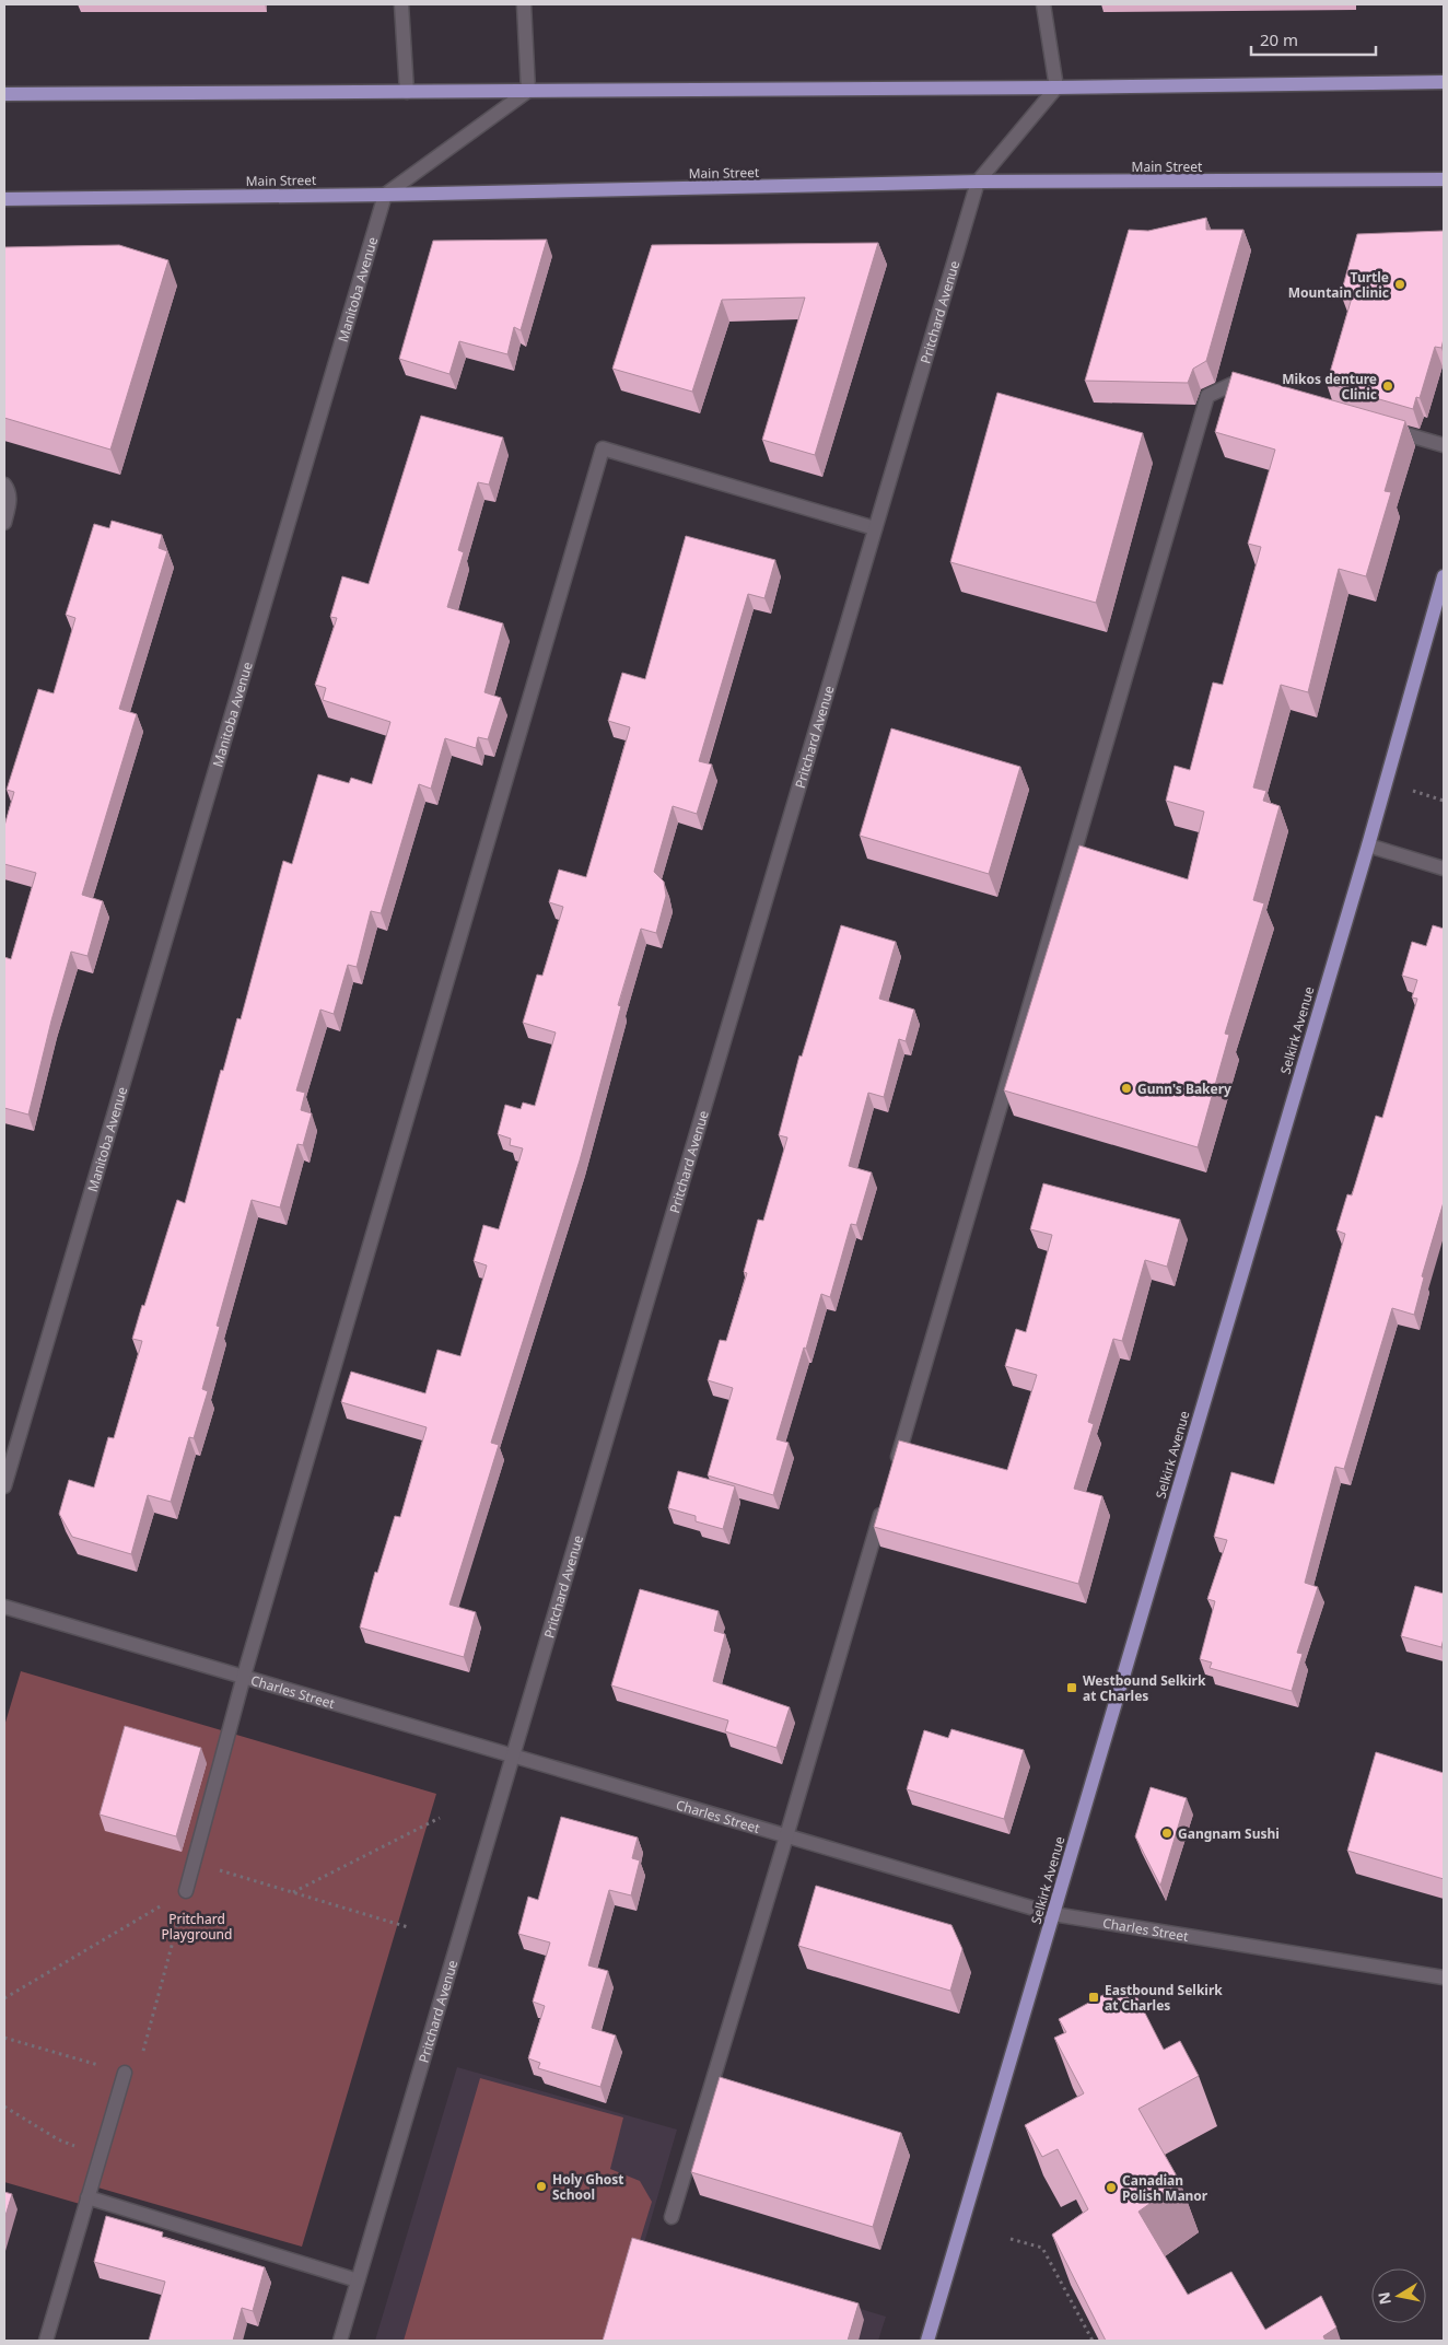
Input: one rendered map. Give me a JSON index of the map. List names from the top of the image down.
{
  "streets": {
    "main road": ["Main Street", "Selkirk Avenue"],
    "street": ["Manitoba Avenue", "Pritchard Avenue", "Charles Street"]
  },
  "crossings": [
    ["Main Street", "Manitoba Avenue"],
    ["Main Street", "Pritchard Avenue"],
    ["Pritchard Avenue", "Charles Street"],
    ["Selkirk Avenue", "Charles Street"]
  ],
  "parks": ["Pritchard Playground"],
  "places": {
    "other": [
      "Turtle Mountain clinic",
      "Mikos denture Clinic",
      "Gunn's Bakery",
      "Gangnam Sushi",
      "Holy Ghost School",
      "Canadian Polish Manor"
    ],
    "transit": ["Westbound Selkirk at Charles", "Eastbound Selkirk at Charles"]
  },
  "scale_bar": "20 m",
  "north": "left"
}
